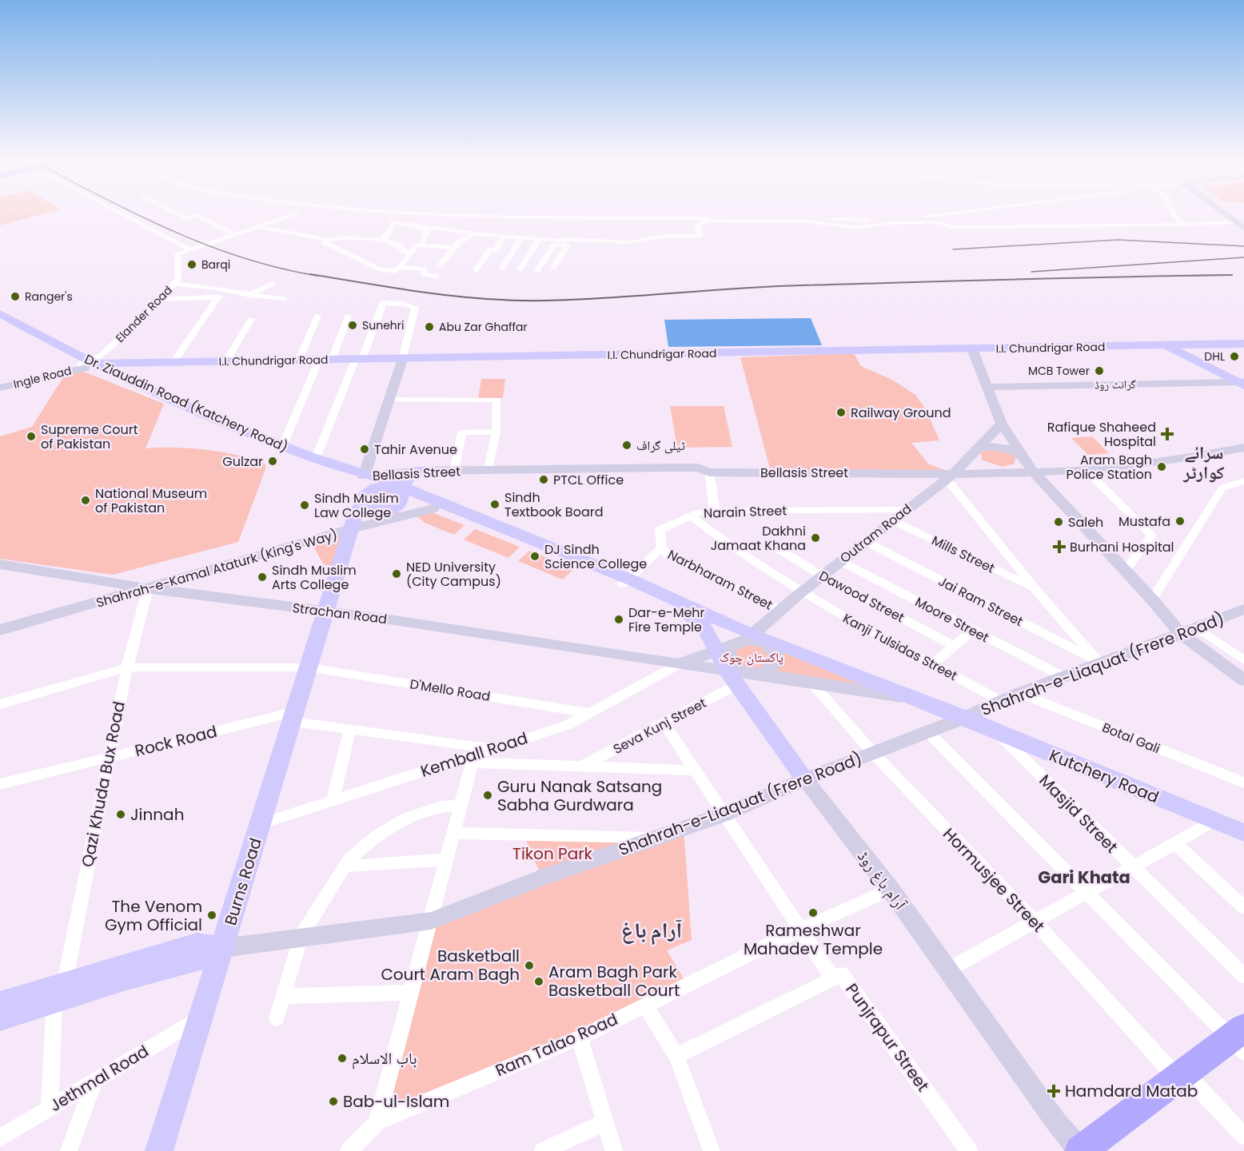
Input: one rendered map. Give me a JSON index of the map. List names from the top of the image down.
{
  "streets": {
    "main road": [
      "I.I. Chundrigar Road",
      "Dr. Ziauddin Road (Katchery Road)",
      "Shahrah-e-Liaquat (Frere Road)",
      "Kutchery Road",
      "آرام باغ روڈ",
      "Burns Road"
    ],
    "street": [
      "Elander Road",
      "Ingle Road",
      "گرانٹ روڈ",
      "Bellasis Street",
      "Narain Street",
      "Outram Road",
      "Mills Street",
      "Shahrah-e-Kamal Ataturk (King's Way)",
      "Narbharam Street",
      "Dawood Street",
      "Jai Ram Street",
      "Strachan Road",
      "Moore Street",
      "Kanji Tulsidas Street",
      "D'Mello Road",
      "Seva Kunj Street",
      "Botal Gali",
      "Rock Road",
      "Kemball Road",
      "Qazi Khuda Bux Road",
      "Masjid Street",
      "Hormusjee Street",
      "Punjrapur Street",
      "Ram Talao Road",
      "Jethmal Road"
    ]
  },
  "crossings": [
    ["Elander Road", "I.I. Chundrigar Road"],
    ["Elander Road", "Ingle Road"],
    ["Elander Road", "Dr. Ziauddin Road (Katchery Road)"],
    ["I.I. Chundrigar Road", "Ingle Road"],
    ["I.I. Chundrigar Road", "Dr. Ziauddin Road (Katchery Road)"],
    ["Ingle Road", "Dr. Ziauddin Road (Katchery Road)"],
    ["Dr. Ziauddin Road (Katchery Road)", "Bellasis Street"],
    ["Dr. Ziauddin Road (Katchery Road)", "Outram Road"],
    ["Dr. Ziauddin Road (Katchery Road)", "Shahrah-e-Kamal Ataturk (King's Way)"],
    ["Dr. Ziauddin Road (Katchery Road)", "Shahrah-e-Liaquat (Frere Road)"],
    ["Dr. Ziauddin Road (Katchery Road)", "Kutchery Road"],
    ["Dr. Ziauddin Road (Katchery Road)", "آرام باغ روڈ"],
    ["Dr. Ziauddin Road (Katchery Road)", "Burns Road"],
    ["Bellasis Street", "Outram Road"],
    ["Bellasis Street", "Burns Road"],
    ["Narain Street", "Outram Road"],
    ["Narain Street", "Narbharam Street"],
    ["Narain Street", "Kanji Tulsidas Street"],
    ["Outram Road", "Mills Street"],
    ["Outram Road", "Narbharam Street"],
    ["Outram Road", "Dawood Street"],
    ["Outram Road", "Jai Ram Street"],
    ["Outram Road", "Moore Street"],
    ["Outram Road", "Kanji Tulsidas Street"],
    ["Shahrah-e-Kamal Ataturk (King's Way)", "Strachan Road"],
    ["Shahrah-e-Kamal Ataturk (King's Way)", "Qazi Khuda Bux Road"],
    ["Shahrah-e-Kamal Ataturk (King's Way)", "Burns Road"],
    ["Jai Ram Street", "Shahrah-e-Liaquat (Frere Road)"],
    ["Strachan Road", "Seva Kunj Street"],
    ["Strachan Road", "Kemball Road"],
    ["Strachan Road", "Qazi Khuda Bux Road"],
    ["Strachan Road", "آرام باغ روڈ"],
    ["Strachan Road", "Burns Road"],
    ["Moore Street", "Shahrah-e-Liaquat (Frere Road)"],
    ["Kanji Tulsidas Street", "Shahrah-e-Liaquat (Frere Road)"],
    ["Shahrah-e-Liaquat (Frere Road)", "Botal Gali"],
    ["Shahrah-e-Liaquat (Frere Road)", "Kutchery Road"],
    ["Shahrah-e-Liaquat (Frere Road)", "Qazi Khuda Bux Road"],
    ["Shahrah-e-Liaquat (Frere Road)", "آرام باغ روڈ"],
    ["Shahrah-e-Liaquat (Frere Road)", "Hormusjee Street"],
    ["Shahrah-e-Liaquat (Frere Road)", "Burns Road"],
    ["Shahrah-e-Liaquat (Frere Road)", "Punjrapur Street"],
    ["D'Mello Road", "Kemball Road"],
    ["D'Mello Road", "Qazi Khuda Bux Road"],
    ["D'Mello Road", "Burns Road"],
    ["Seva Kunj Street", "آرام باغ روڈ"],
    ["Seva Kunj Street", "Punjrapur Street"],
    ["Rock Road", "Qazi Khuda Bux Road"],
    ["Rock Road", "Burns Road"],
    ["Kemball Road", "Burns Road"],
    ["Kutchery Road", "Masjid Street"],
    ["Qazi Khuda Bux Road", "Jethmal Road"],
    ["آرام باغ روڈ", "Ram Talao Road"],
    ["Burns Road", "Jethmal Road"],
    ["Punjrapur Street", "Ram Talao Road"]
  ],
  "districts": ["سرائے کوارٹر", "Gari Khata", "آرام باغ"],
  "parks": ["پاکستان چوک", "Tikon Park"],
  "places": {
    "other": [
      "Barqi",
      "Ranger's",
      "Sunehri",
      "Abu Zar Ghaffar",
      "DHL",
      "MCB Tower",
      "Railway Ground",
      "Supreme Court of Pakistan",
      "ٹیلی گراف",
      "Tahir Avenue",
      "Gulzar",
      "Aram Bagh Police Station",
      "PTCL Office",
      "National Museum of Pakistan",
      "Sindh Textbook Board",
      "Sindh Muslim Law College",
      "Mustafa",
      "Saleh",
      "Dakhni Jamaat Khana",
      "DJ Sindh Science College",
      "NED University (City Campus)",
      "Sindh Muslim Arts College",
      "Dar-e-Mehr Fire Temple",
      "Guru Nanak Satsang Sabha Gurdwara",
      "Jinnah",
      "Rameshwar Mahadev Temple",
      "The Venom Gym Official",
      "Basketball Court Aram Bagh",
      "Aram Bagh Park Basketball Court",
      "باب الاسلام",
      "Bab-ul-Islam"
    ],
    "health": ["Rafique Shaheed Hospital", "Burhani Hospital", "Hamdard Matab"]
  }
}
